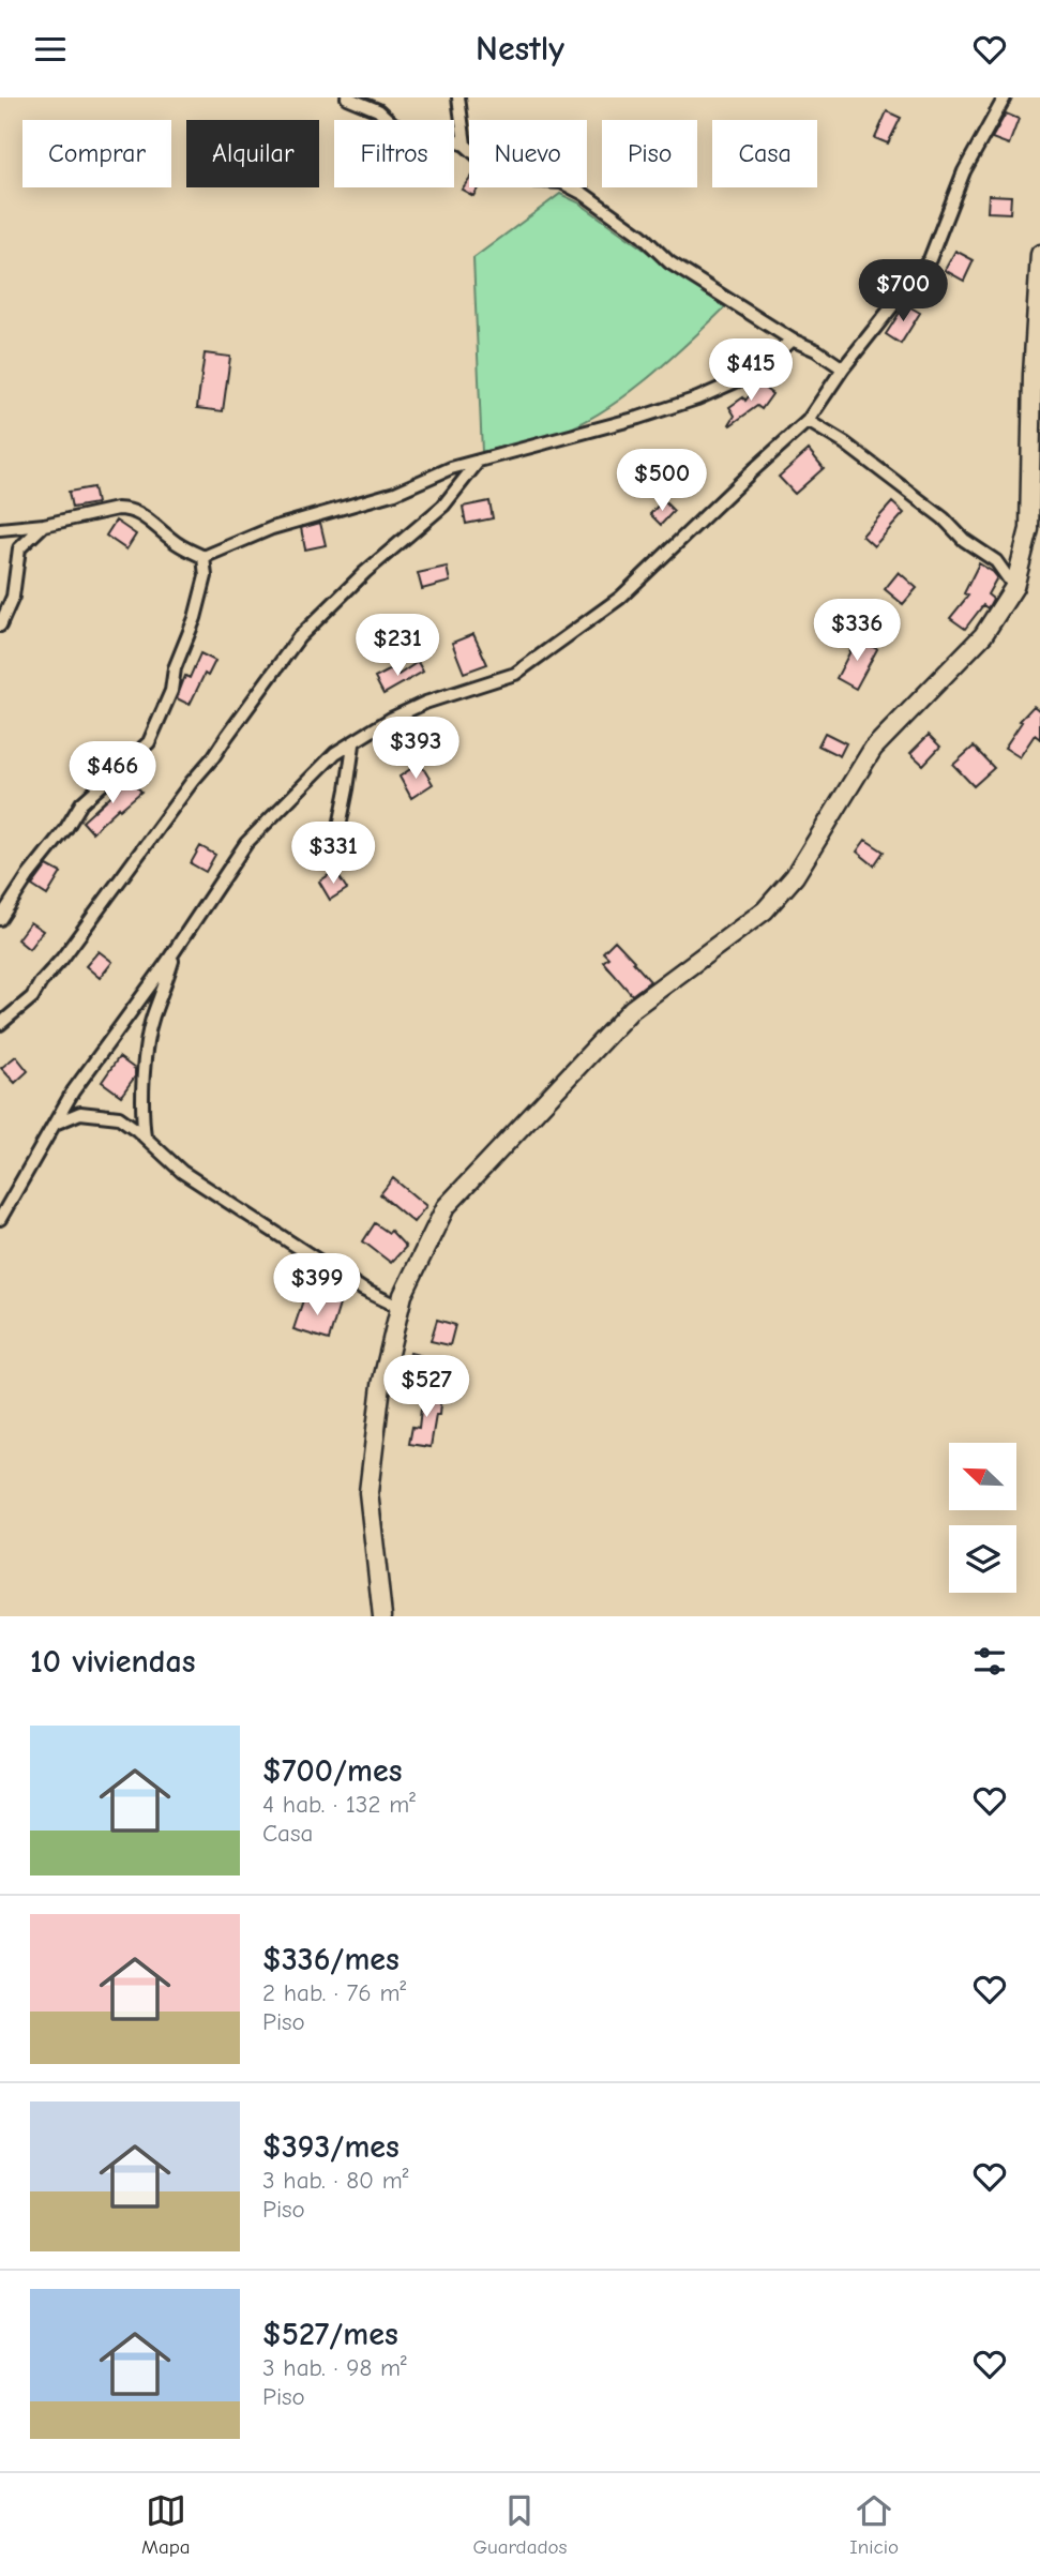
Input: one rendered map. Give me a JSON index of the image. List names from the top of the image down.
{
  "north": "top left",
  "page": {
    "header": "Nestly",
    "chip": [
      "Comprar",
      "Alquilar",
      "Filtros",
      "Nuevo",
      "Piso",
      "Casa"
    ],
    "price": [
      "$700",
      "$415",
      "$500",
      "$336",
      "$231",
      "$393",
      "$466",
      "$331",
      "$399",
      "$527"
    ],
    "heading": "10 viviendas",
    "list": [
      {
        "name": "$700/mes",
        "note": "4 hab. · 132 m² · Casa"
      },
      {
        "name": "$336/mes",
        "note": "2 hab. · 76 m² · Piso"
      },
      {
        "name": "$393/mes",
        "note": "3 hab. · 80 m² · Piso"
      },
      {
        "name": "$527/mes",
        "note": "3 hab. · 98 m² · Piso"
      }
    ],
    "tabs": ["Mapa", "Guardados", "Inicio"]
  }
}
